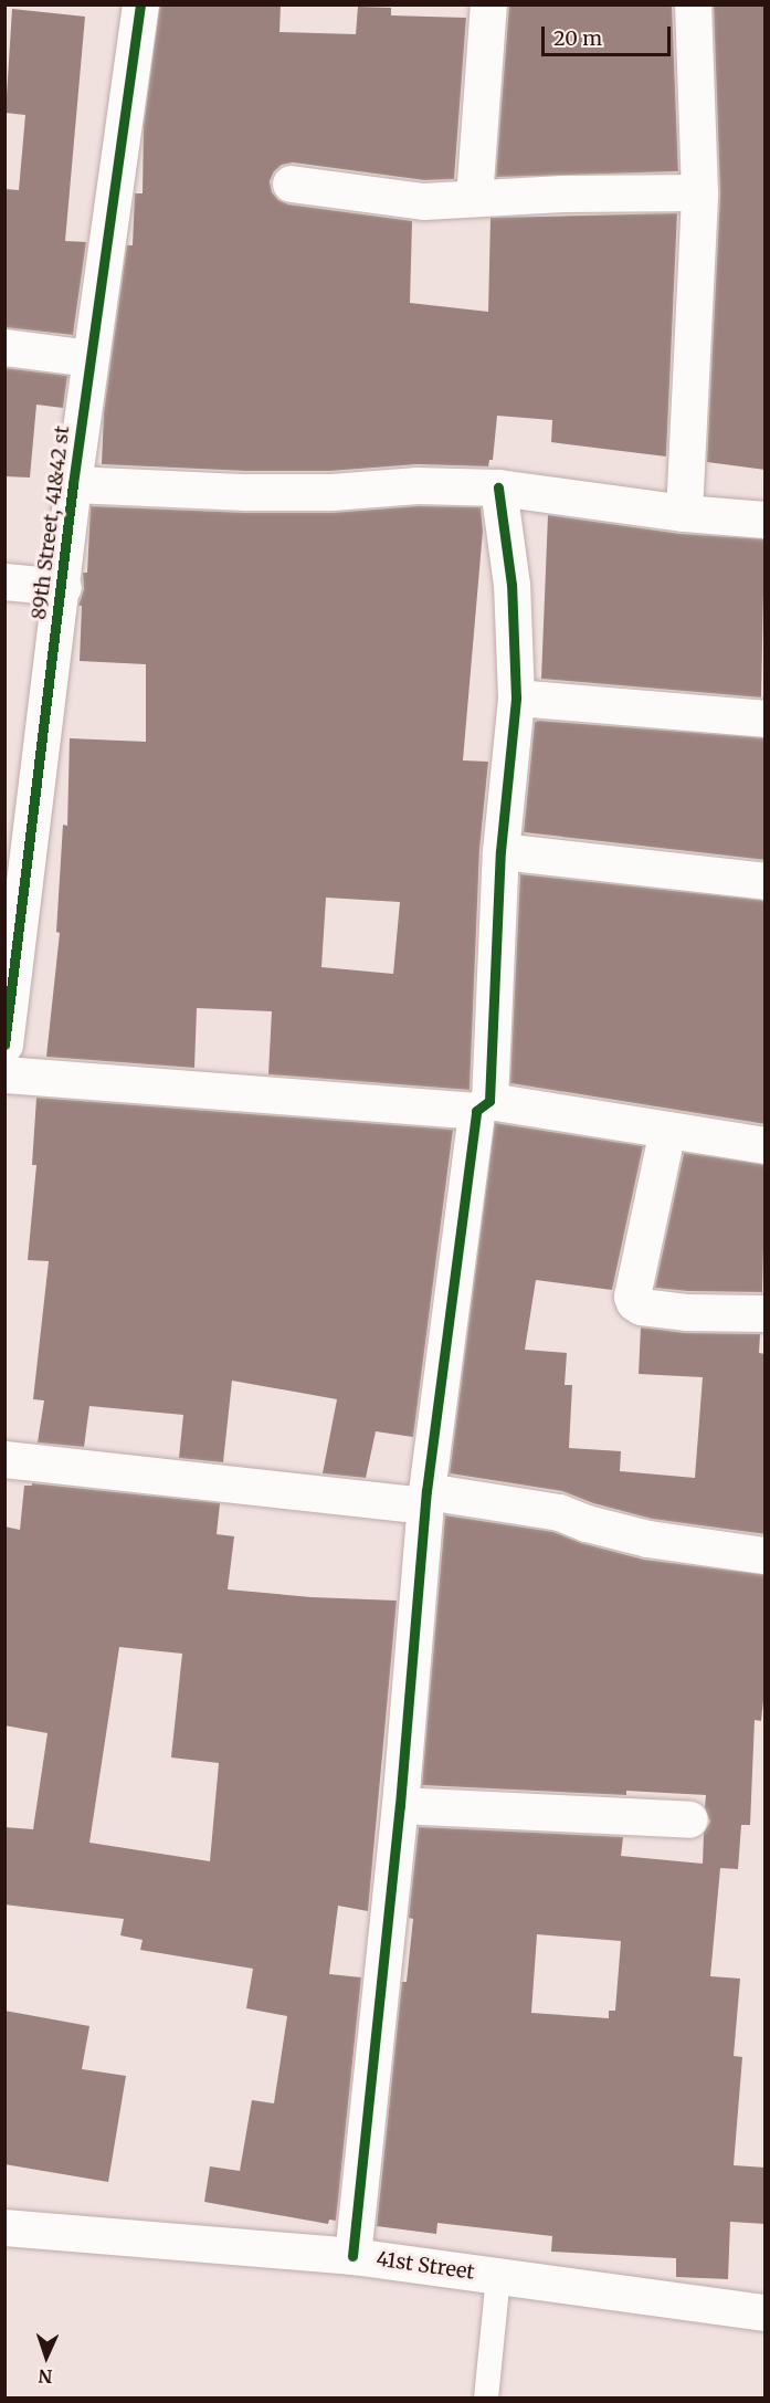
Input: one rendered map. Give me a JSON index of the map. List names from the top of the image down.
{
  "streets": {
    "street": ["89th Street, 41&42 st", "41st Street"]
  },
  "scale_bar": "20 m",
  "north": "bottom"
}
